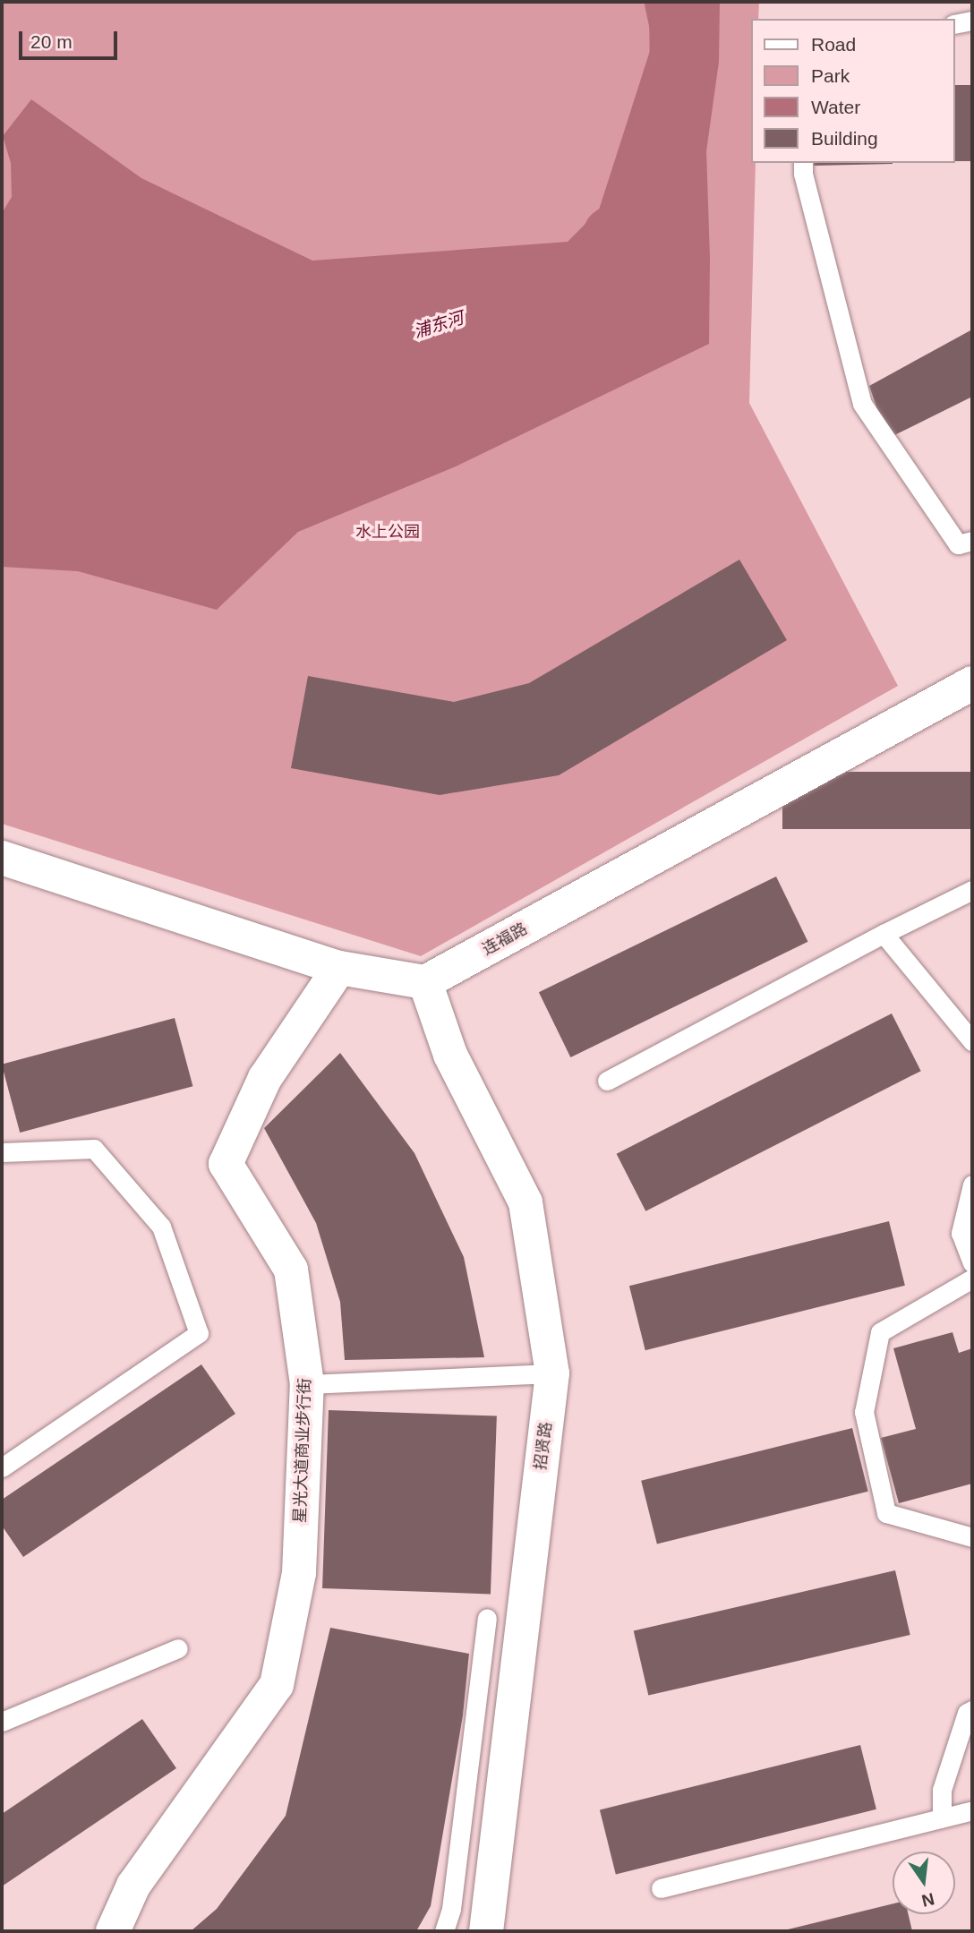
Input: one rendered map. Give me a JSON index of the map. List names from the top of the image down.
{
  "streets": {
    "street": ["连福路", "招贤路", "星光大道商业步行街"]
  },
  "crossings": [
    ["连福路", "招贤路"]
  ],
  "water": ["浦东河"],
  "parks": ["水上公园"],
  "legend": [
    "Road",
    "Park",
    "Water",
    "Building"
  ],
  "scale_bar": "20 m",
  "north": "bottom"
}
